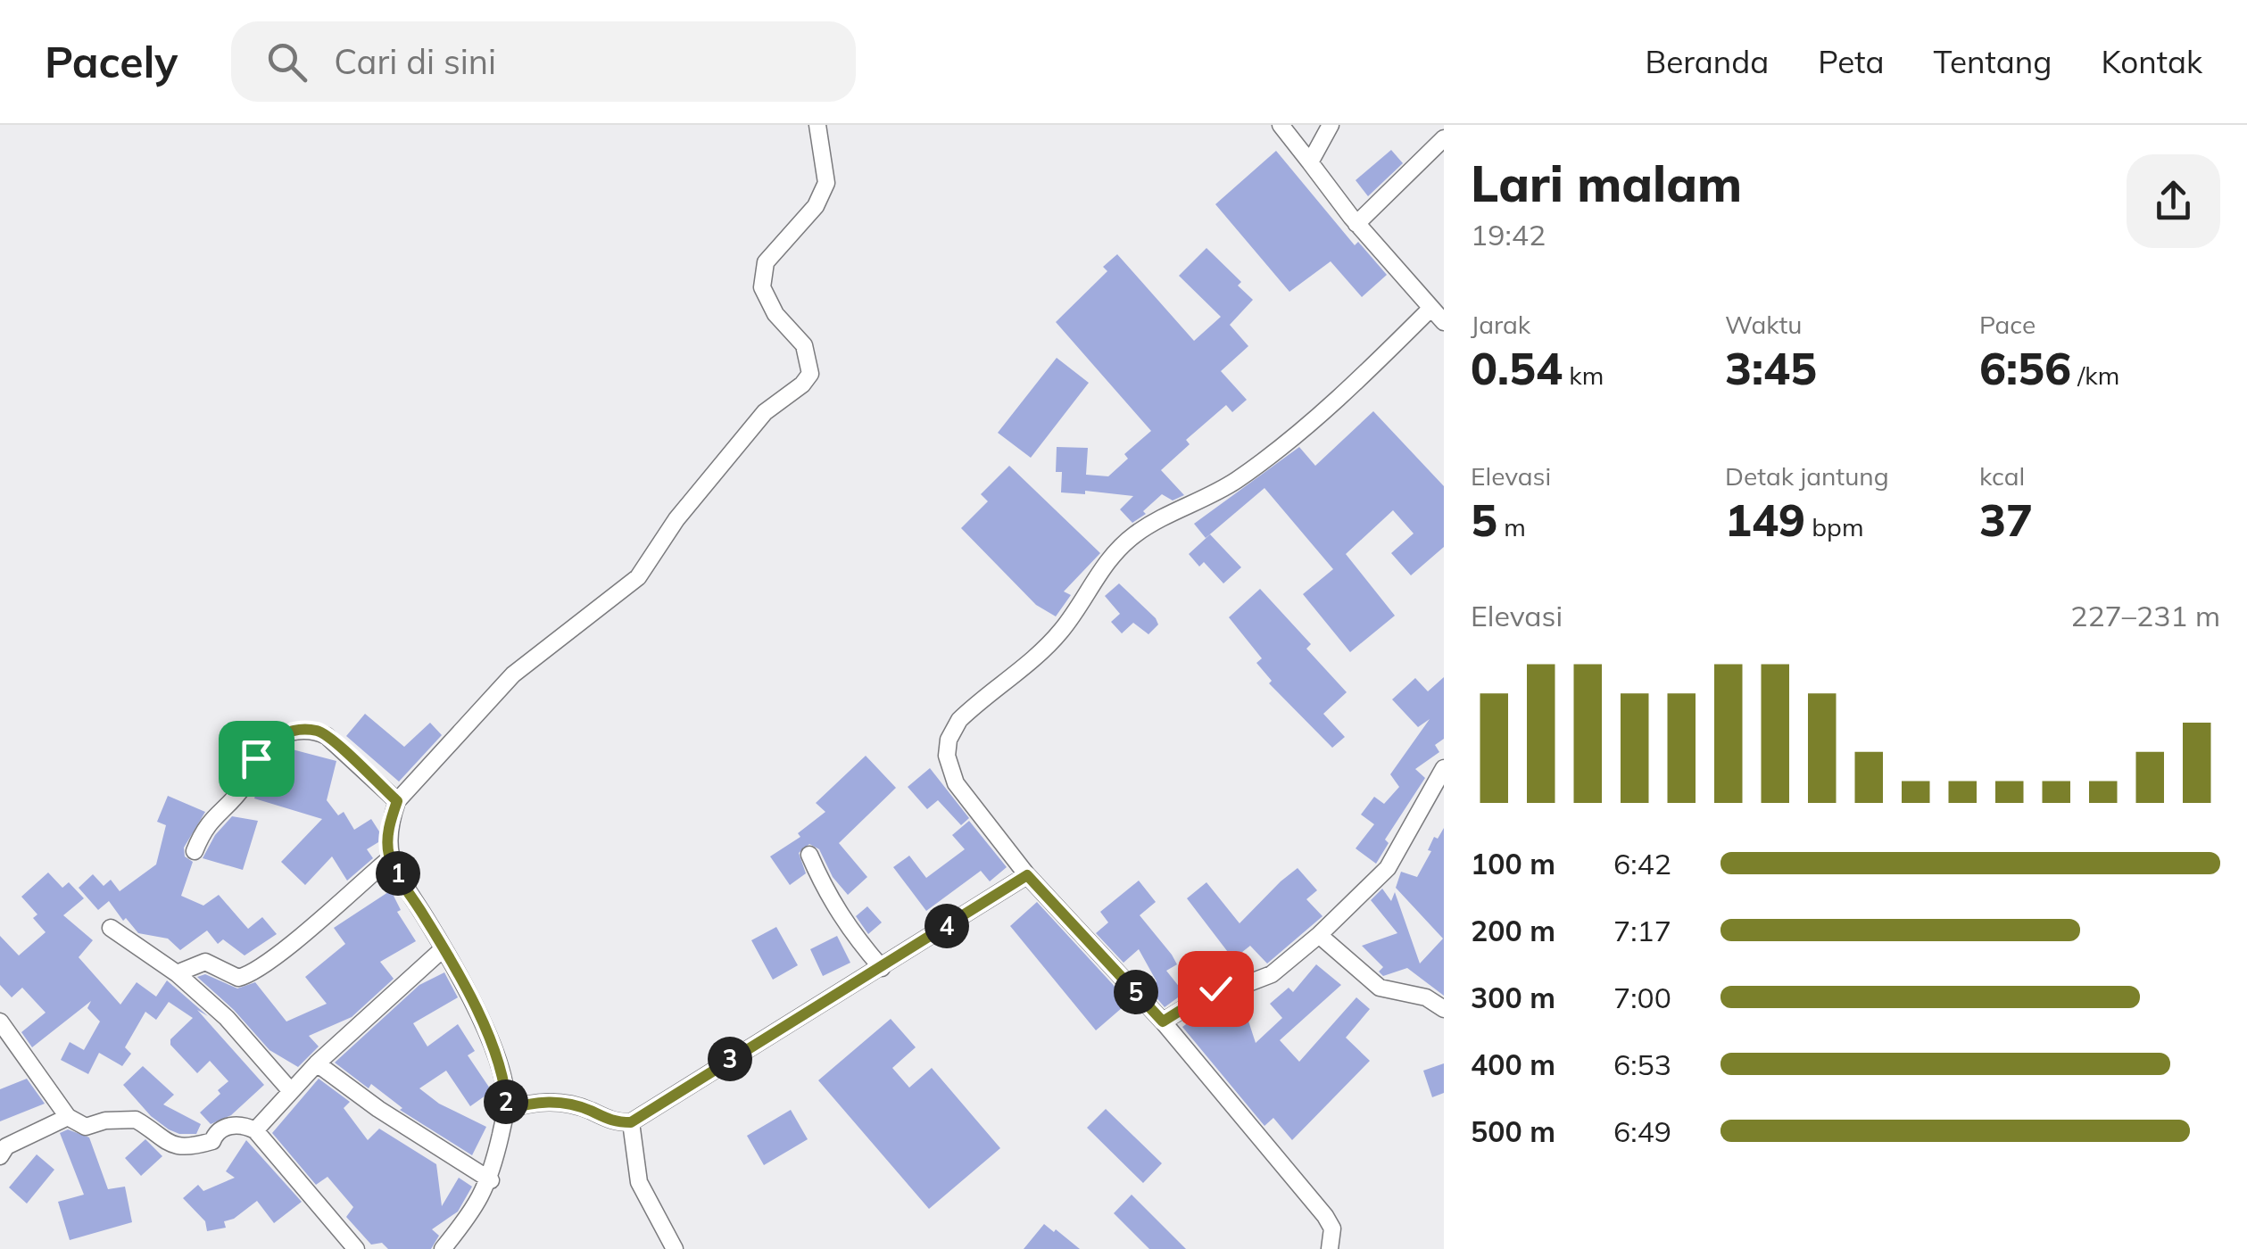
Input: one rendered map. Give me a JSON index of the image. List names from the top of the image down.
{
  "page": {
    "header": "Pacely",
    "search": "Cari di sini",
    "nav": [
      "Beranda",
      "Peta",
      "Tentang",
      "Kontak"
    ],
    "heading": ["Lari malam", "19:42"],
    "stats": [
      ["Jarak", "0.54 km"],
      ["Waktu", "3:45"],
      ["Pace", "6:56 /km"],
      ["Elevasi", "5 m"],
      ["Detak jantung", "149 bpm"],
      ["kcal", "37"]
    ],
    "chart": ["Elevasi", "227–231 m"],
    "list": [
      {
        "name": "100 m",
        "note": "6:42"
      },
      {
        "name": "200 m",
        "note": "7:17"
      },
      {
        "name": "300 m",
        "note": "7:00"
      },
      {
        "name": "400 m",
        "note": "6:53"
      },
      {
        "name": "500 m",
        "note": "6:49"
      }
    ],
    "pins": [
      "1",
      "4",
      "5",
      "3",
      "2"
    ]
  }
}
